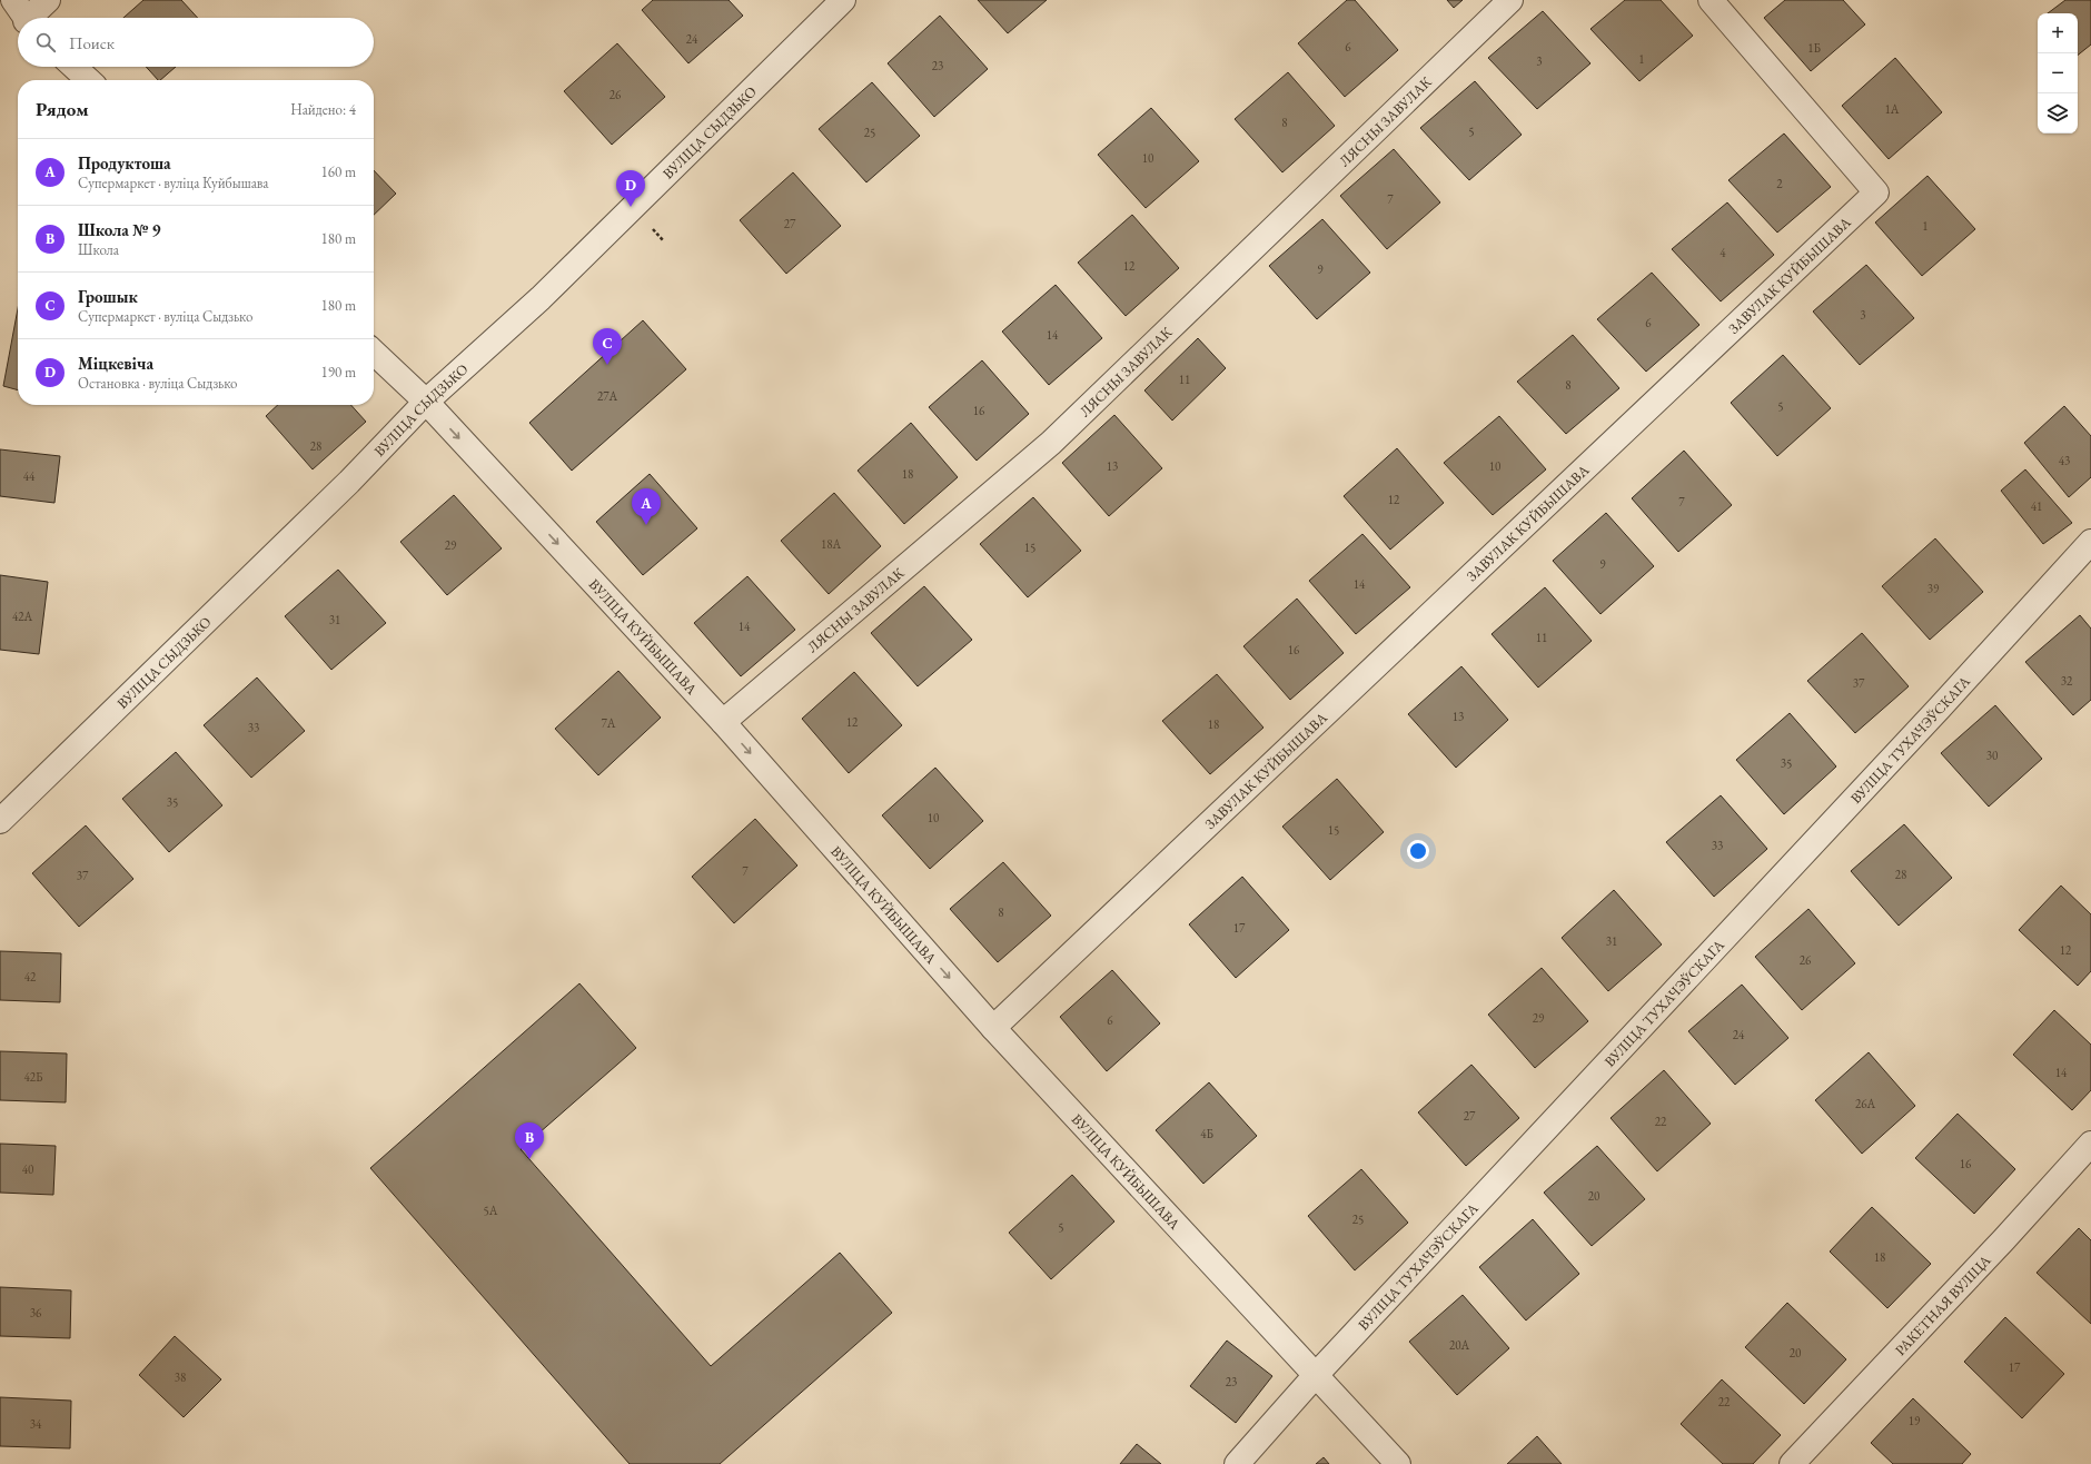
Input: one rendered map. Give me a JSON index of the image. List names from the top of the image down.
{
  "streets": {
    "street": [
      "ЛЯСНЫ ЗАВУЛАК",
      "ВУЛІЦА СЫДЗЬКО",
      "ЗАВУЛАК КУЙБЫШАВА",
      "ВУЛІЦА КУЙБЫШАВА",
      "ВУЛІЦА ТУХАЧЭЎСКАГА",
      "РАКЕТНАЯ ВУЛІЦА"
    ]
  },
  "crossings": [
    ["ЛЯСНЫ ЗАВУЛАК", "ВУЛІЦА КУЙБЫШАВА"],
    ["ВУЛІЦА СЫДЗЬКО", "ВУЛІЦА КУЙБЫШАВА"],
    ["ЗАВУЛАК КУЙБЫШАВА", "ВУЛІЦА КУЙБЫШАВА"],
    ["ВУЛІЦА КУЙБЫШАВА", "ВУЛІЦА ТУХАЧЭЎСКАГА"]
  ],
  "one_way": ["ВУЛІЦА КУЙБЫШАВА"],
  "house_numbers": [
    "24",
    "6",
    "1Б",
    "1",
    "3",
    "23",
    "26",
    "1А",
    "8",
    "5",
    "25",
    "10",
    "2",
    "7",
    "27",
    "1",
    "4",
    "12",
    "9",
    "3",
    "6",
    "14",
    "11",
    "8",
    "27А",
    "5",
    "16",
    "28",
    "43",
    "13",
    "10",
    "18",
    "44",
    "12",
    "7",
    "41",
    "18А",
    "29",
    "15",
    "9",
    "14",
    "39",
    "42А",
    "31",
    "14",
    "11",
    "16",
    "32",
    "37",
    "13",
    "12",
    "7А",
    "18",
    "33",
    "30",
    "35",
    "35",
    "10",
    "15",
    "33",
    "7",
    "28",
    "37",
    "8",
    "17",
    "31",
    "12",
    "26",
    "42",
    "29",
    "6",
    "24",
    "14",
    "42Б",
    "26А",
    "27",
    "22",
    "4Б",
    "16",
    "40",
    "20",
    "5А",
    "25",
    "5",
    "18",
    "36",
    "20А",
    "20",
    "17",
    "38",
    "23",
    "22",
    "19",
    "34"
  ],
  "page": {
    "map_buttons": ["+", "−"],
    "search": "Поиск",
    "heading": ["Рядом", "Найдено: 4"],
    "list": [
      {
        "mark": "A",
        "name": "Продуктоша",
        "note": "Супермаркет · вуліца Куйбышава",
        "value": "160 m"
      },
      {
        "mark": "B",
        "name": "Школа № 9",
        "note": "Школа",
        "value": "180 m"
      },
      {
        "mark": "C",
        "name": "Грошык",
        "note": "Супермаркет · вуліца Сыдзько",
        "value": "180 m"
      },
      {
        "mark": "D",
        "name": "Міцкевіча",
        "note": "Остановка · вуліца Сыдзько",
        "value": "190 m"
      }
    ],
    "pins": [
      "D",
      "C",
      "A",
      "B"
    ]
  }
}
